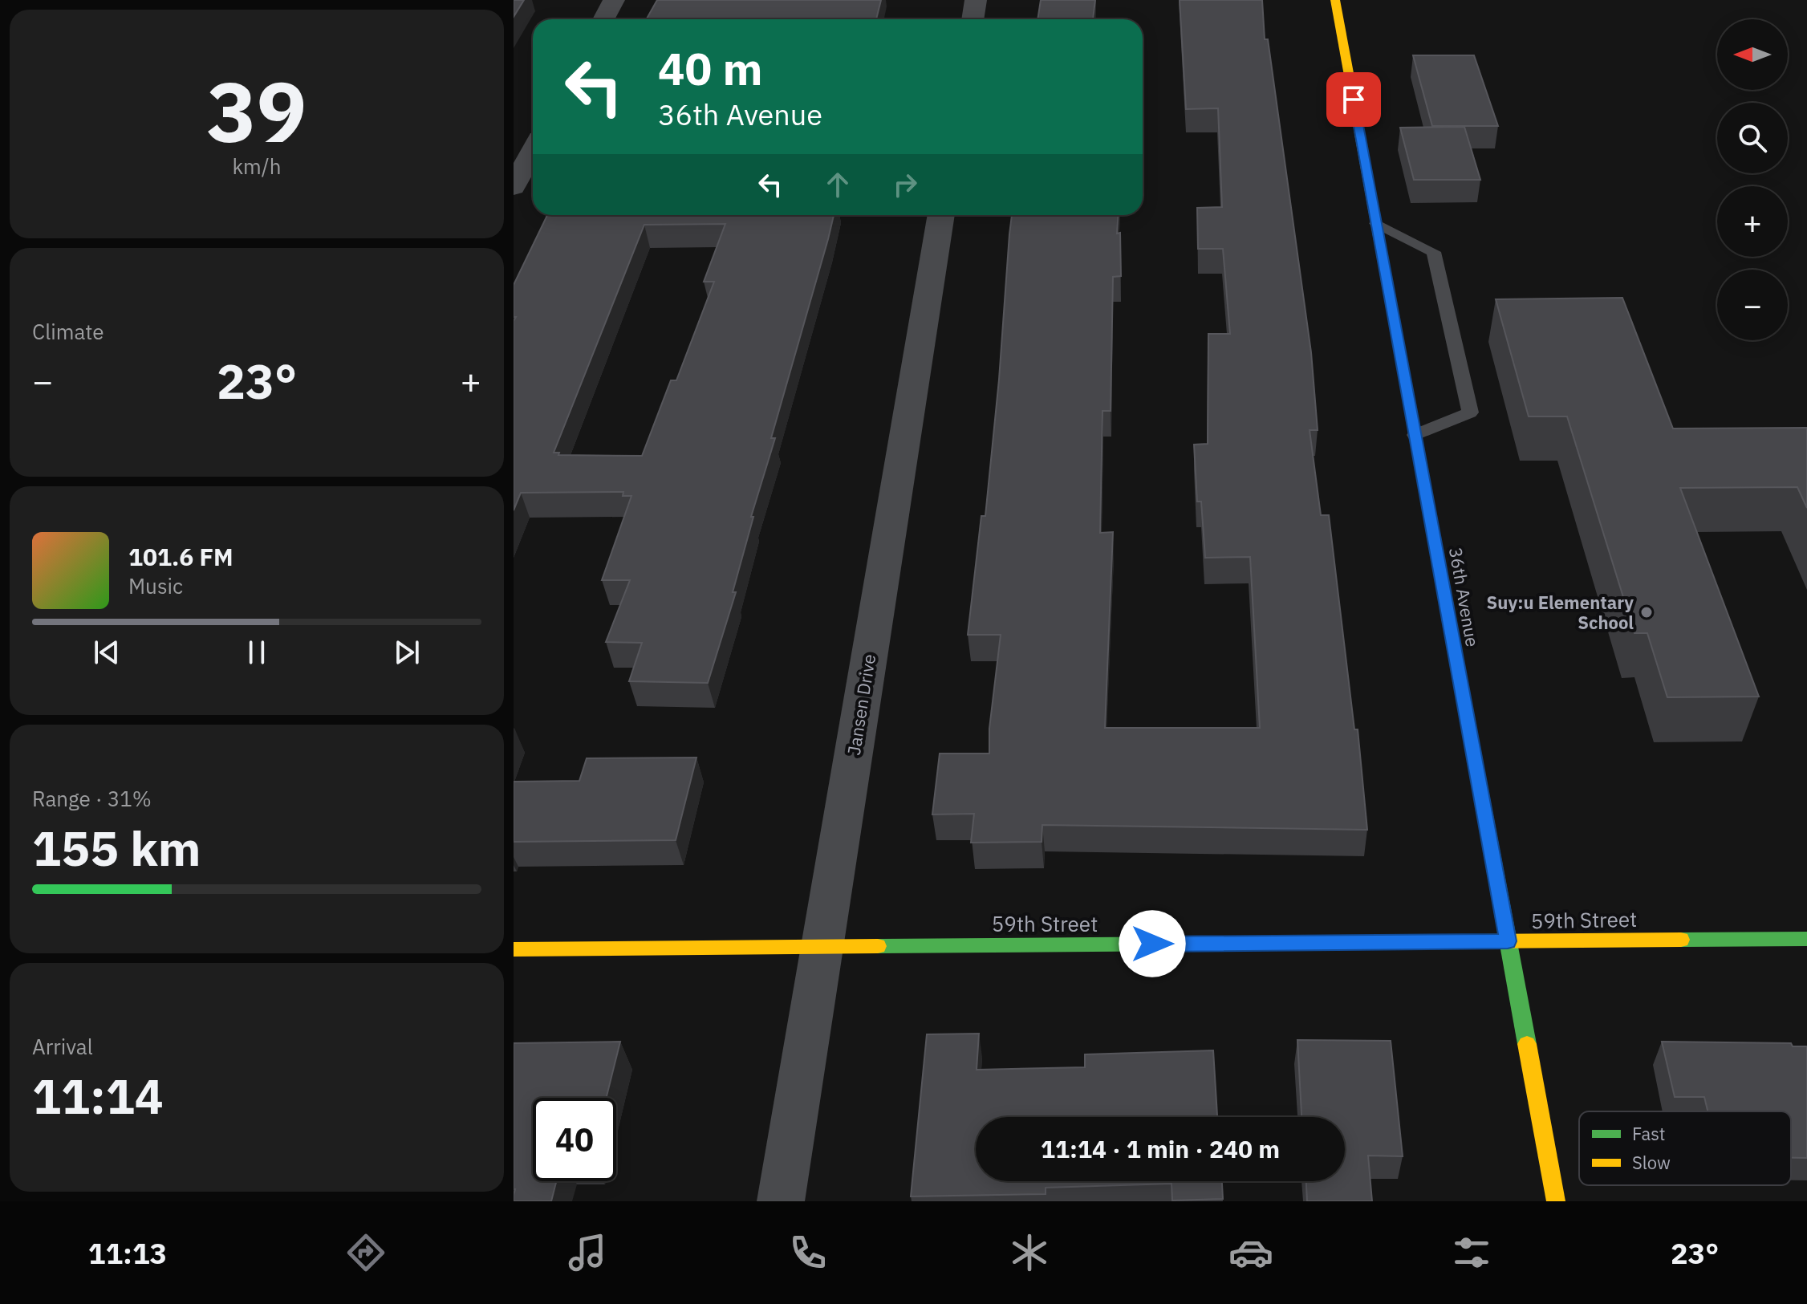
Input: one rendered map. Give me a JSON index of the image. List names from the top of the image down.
{
  "streets": {
    "street": ["36th Avenue", "Jansen Drive", "59th Street"]
  },
  "crossings": [
    ["36th Avenue", "59th Street"],
    ["Jansen Drive", "59th Street"]
  ],
  "places": ["Suy:u Elementary School"],
  "legend": ["Fast", "Slow"],
  "north": "left",
  "page": {
    "tile": [
      ["39", "km/h"],
      "Climate",
      ["Range · 31%", "155 km"],
      ["Arrival", "11:14"]
    ],
    "map_buttons": ["+", "−"],
    "turn": ["40 m", "36th Avenue"],
    "heat": ["−", "23°", "+"],
    "song": ["101.6 FM", "Music"],
    "limit": "40",
    "trip": "11:14 · 1 min · 240 m",
    "tabs": ["11:13", "23°"]
  }
}
